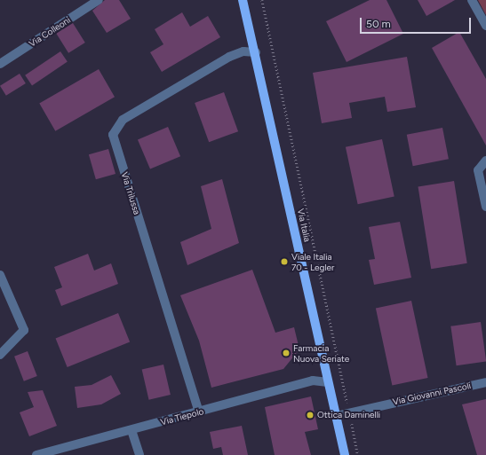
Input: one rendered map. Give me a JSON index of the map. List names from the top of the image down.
{
  "streets": {
    "main road": ["Via Italia"],
    "street": [
      "Via Colleoni",
      "Via Trilussa",
      "Via Giovanni Pascoli",
      "Via Tiepolo"
    ]
  },
  "crossings": [
    ["Via Trilussa", "Via Italia"],
    ["Via Trilussa", "Via Tiepolo"],
    ["Via Italia", "Via Giovanni Pascoli"],
    ["Via Italia", "Via Tiepolo"]
  ],
  "places": ["Viale Italia 70 - Legler", "Farmacia Nuova Seriate", "Ottica Daminelli"],
  "scale_bar": "50 m"
}
